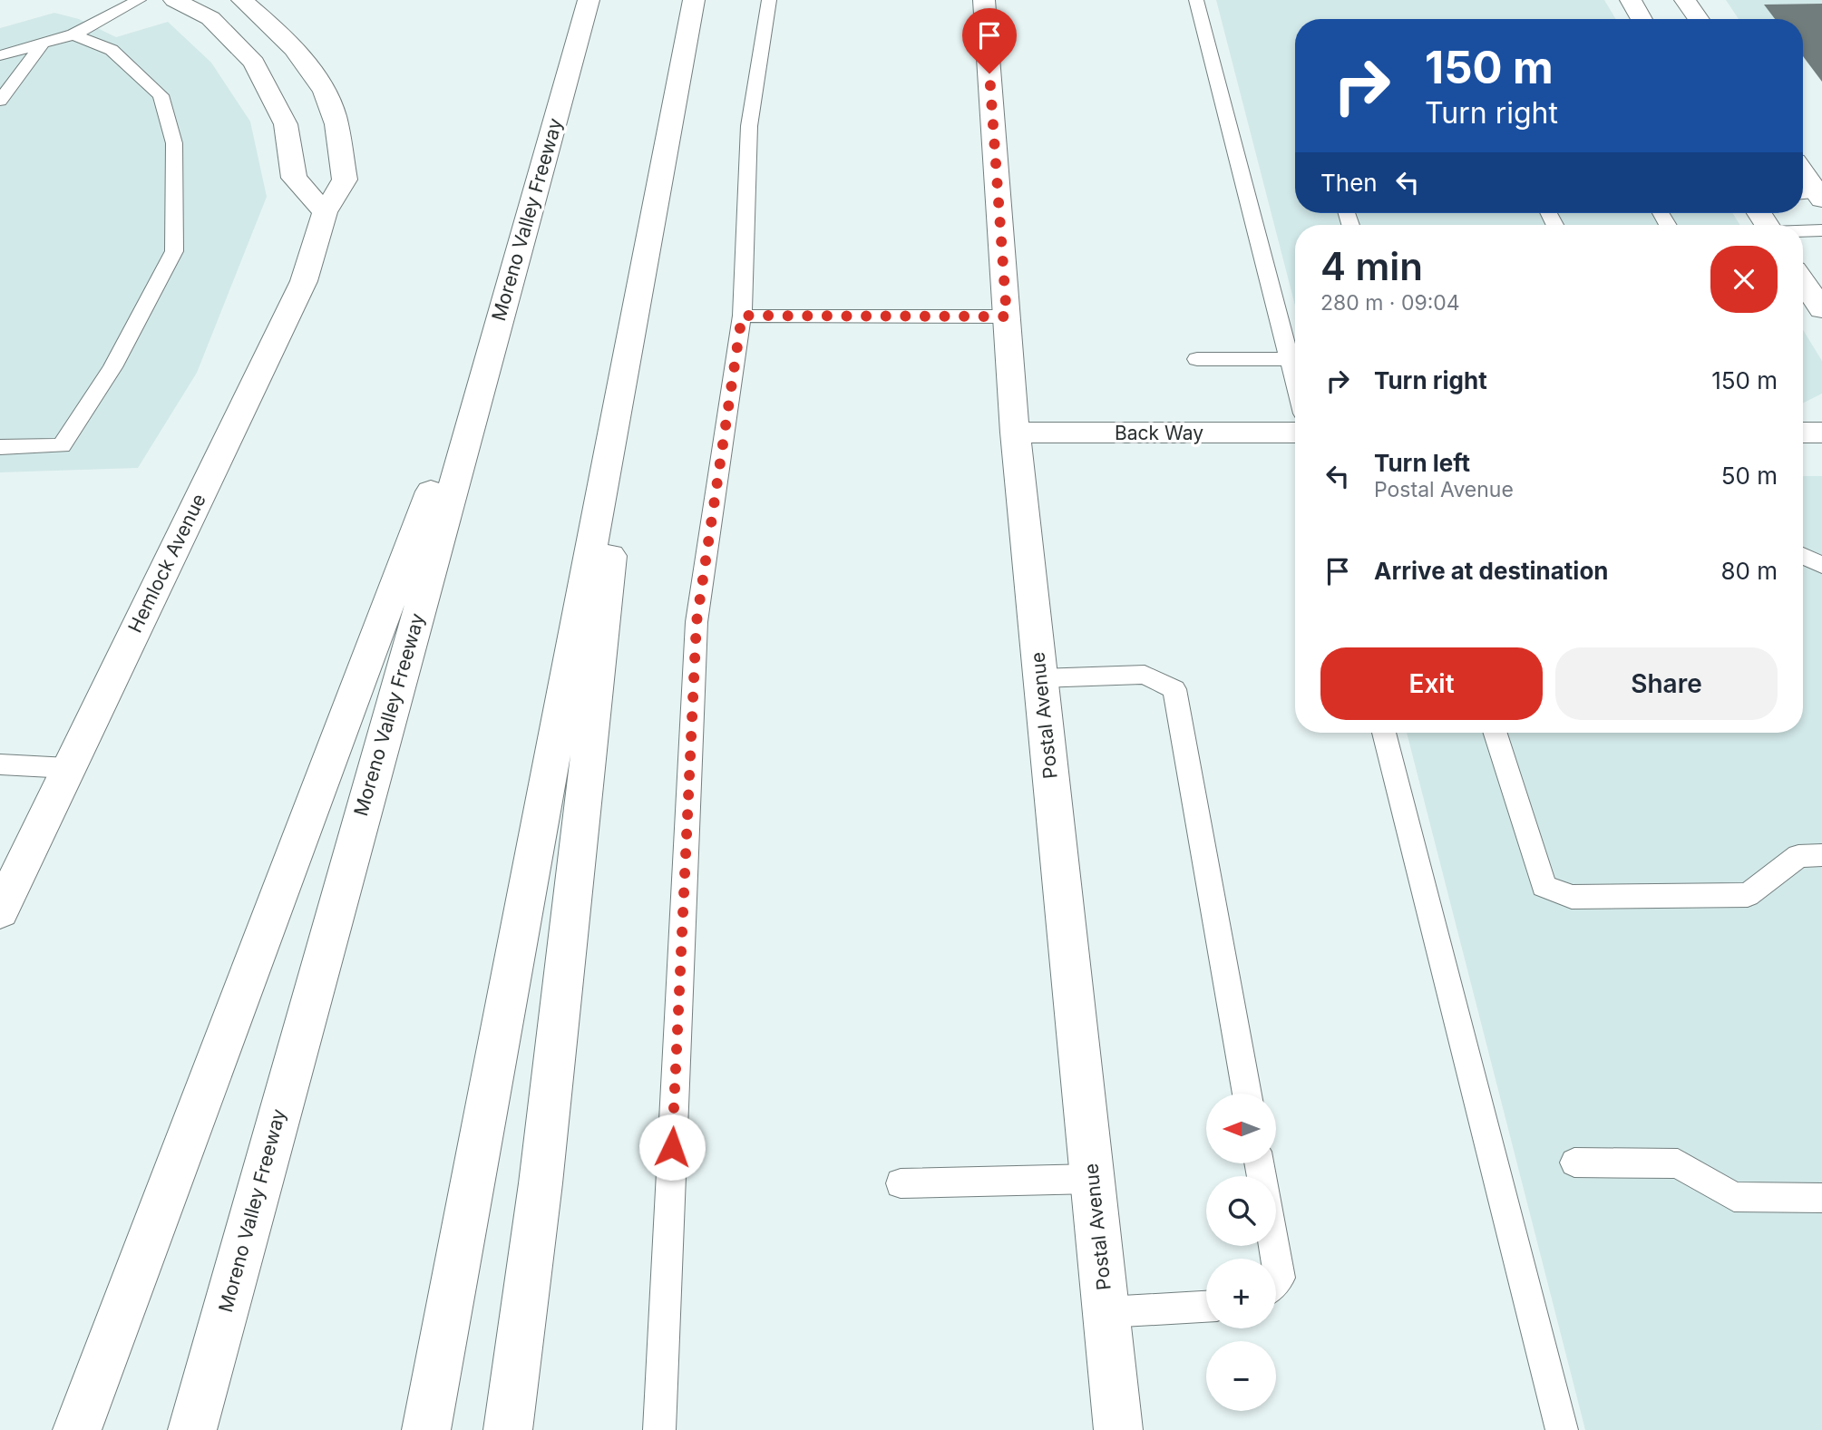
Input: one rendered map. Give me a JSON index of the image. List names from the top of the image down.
{
  "streets": {
    "main road": [
      "Moreno Valley Freeway",
      "Back Way",
      "Hemlock Avenue",
      "Postal Avenue"
    ]
  },
  "crossings": [
    ["Back Way", "Postal Avenue"]
  ],
  "north": "left",
  "page": {
    "turn": ["150 m", "Turn right"],
    "then": "Then",
    "heading": ["4 min", "280 m · 09:04"],
    "list": [
      {
        "name": "Turn right",
        "value": "150 m"
      },
      {
        "name": "Turn left",
        "note": "Postal Avenue",
        "value": "50 m"
      },
      {
        "name": "Arrive at destination",
        "value": "80 m"
      }
    ],
    "buttons": ["Exit", "Share"],
    "map_buttons": ["+", "−"]
  }
}
